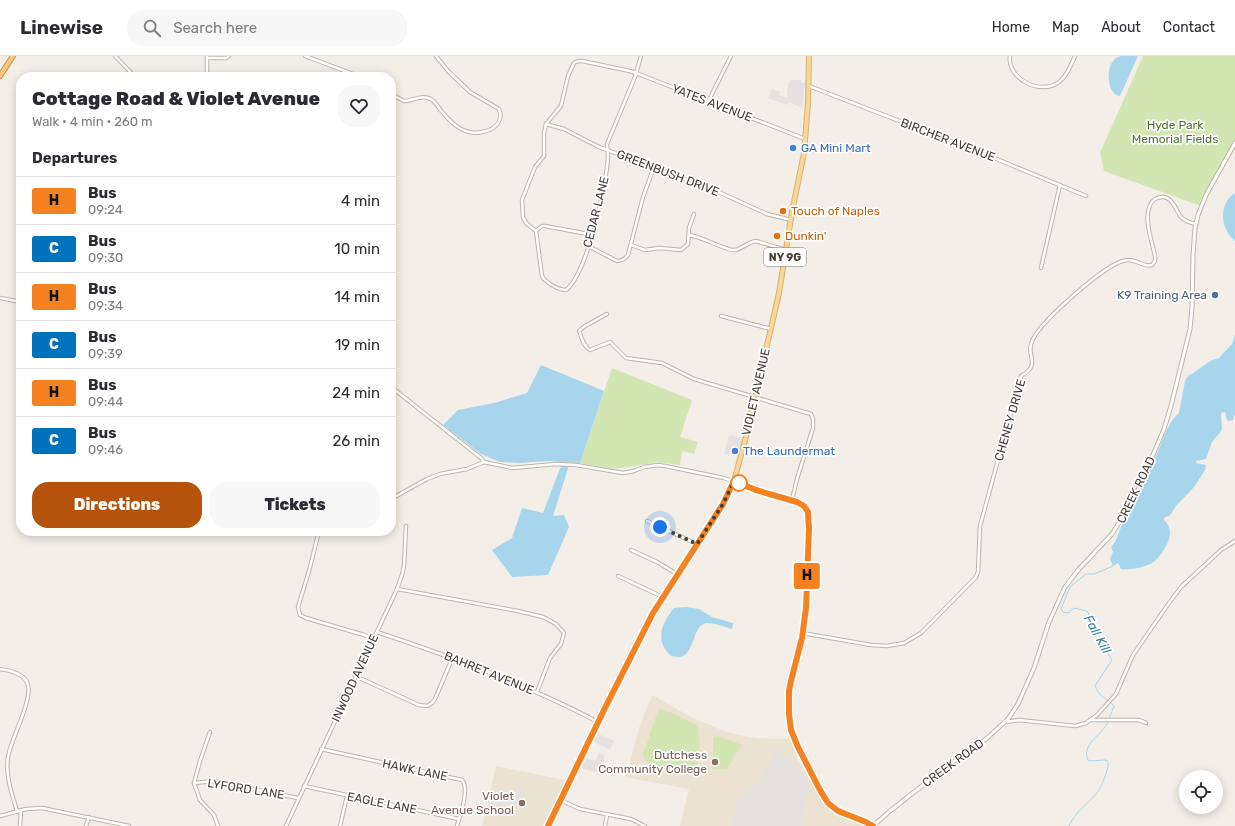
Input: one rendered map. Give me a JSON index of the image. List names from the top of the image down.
{
  "streets": {
    "main road": ["NY 9G", "VIOLET AVENUE"],
    "street": [
      "YATES AVENUE",
      "BIRCHER AVENUE",
      "GREENBUSH DRIVE",
      "CEDAR LANE",
      "CHENEY DRIVE",
      "CREEK ROAD",
      "BAHRET AVENUE",
      "INWOOD AVENUE",
      "HAWK LANE",
      "LYFORD LANE",
      "EAGLE LANE"
    ]
  },
  "crossings": [
    ["YATES AVENUE", "GREENBUSH DRIVE"],
    ["YATES AVENUE", "CEDAR LANE"],
    ["YATES AVENUE", "VIOLET AVENUE"],
    ["BIRCHER AVENUE", "VIOLET AVENUE"],
    ["GREENBUSH DRIVE", "CEDAR LANE"],
    ["GREENBUSH DRIVE", "VIOLET AVENUE"],
    ["VIOLET AVENUE", "BAHRET AVENUE"],
    ["CHENEY DRIVE", "CREEK ROAD"],
    ["BAHRET AVENUE", "INWOOD AVENUE"],
    ["INWOOD AVENUE", "HAWK LANE"],
    ["INWOOD AVENUE", "LYFORD LANE"],
    ["INWOOD AVENUE", "EAGLE LANE"],
    ["HAWK LANE", "EAGLE LANE"]
  ],
  "water": ["Fall Kill"],
  "parks": ["Hyde Park Memorial Fields"],
  "places": [
    "GA Mini Mart",
    "Touch of Naples",
    "Dunkin'",
    "K9 Training Area",
    "The Laundermat",
    "Dutchess Community College",
    "Violet Avenue School"
  ],
  "lines": ["bus line H"],
  "page": {
    "header": "Linewise",
    "search": "Search here",
    "nav": [
      "Home",
      "Map",
      "About",
      "Contact"
    ],
    "on_map": "H",
    "heading": [
      ["Cottage Road & Violet Avenue", "Walk · 4 min · 260 m"],
      "Departures"
    ],
    "list": [
      {
        "mark": "H",
        "name": "Bus",
        "note": "09:24",
        "value": "4 min"
      },
      {
        "mark": "C",
        "name": "Bus",
        "note": "09:30",
        "value": "10 min"
      },
      {
        "mark": "H",
        "name": "Bus",
        "note": "09:34",
        "value": "14 min"
      },
      {
        "mark": "C",
        "name": "Bus",
        "note": "09:39",
        "value": "19 min"
      },
      {
        "mark": "H",
        "name": "Bus",
        "note": "09:44",
        "value": "24 min"
      },
      {
        "mark": "C",
        "name": "Bus",
        "note": "09:46",
        "value": "26 min"
      }
    ],
    "buttons": ["Directions", "Tickets"]
  }
}
